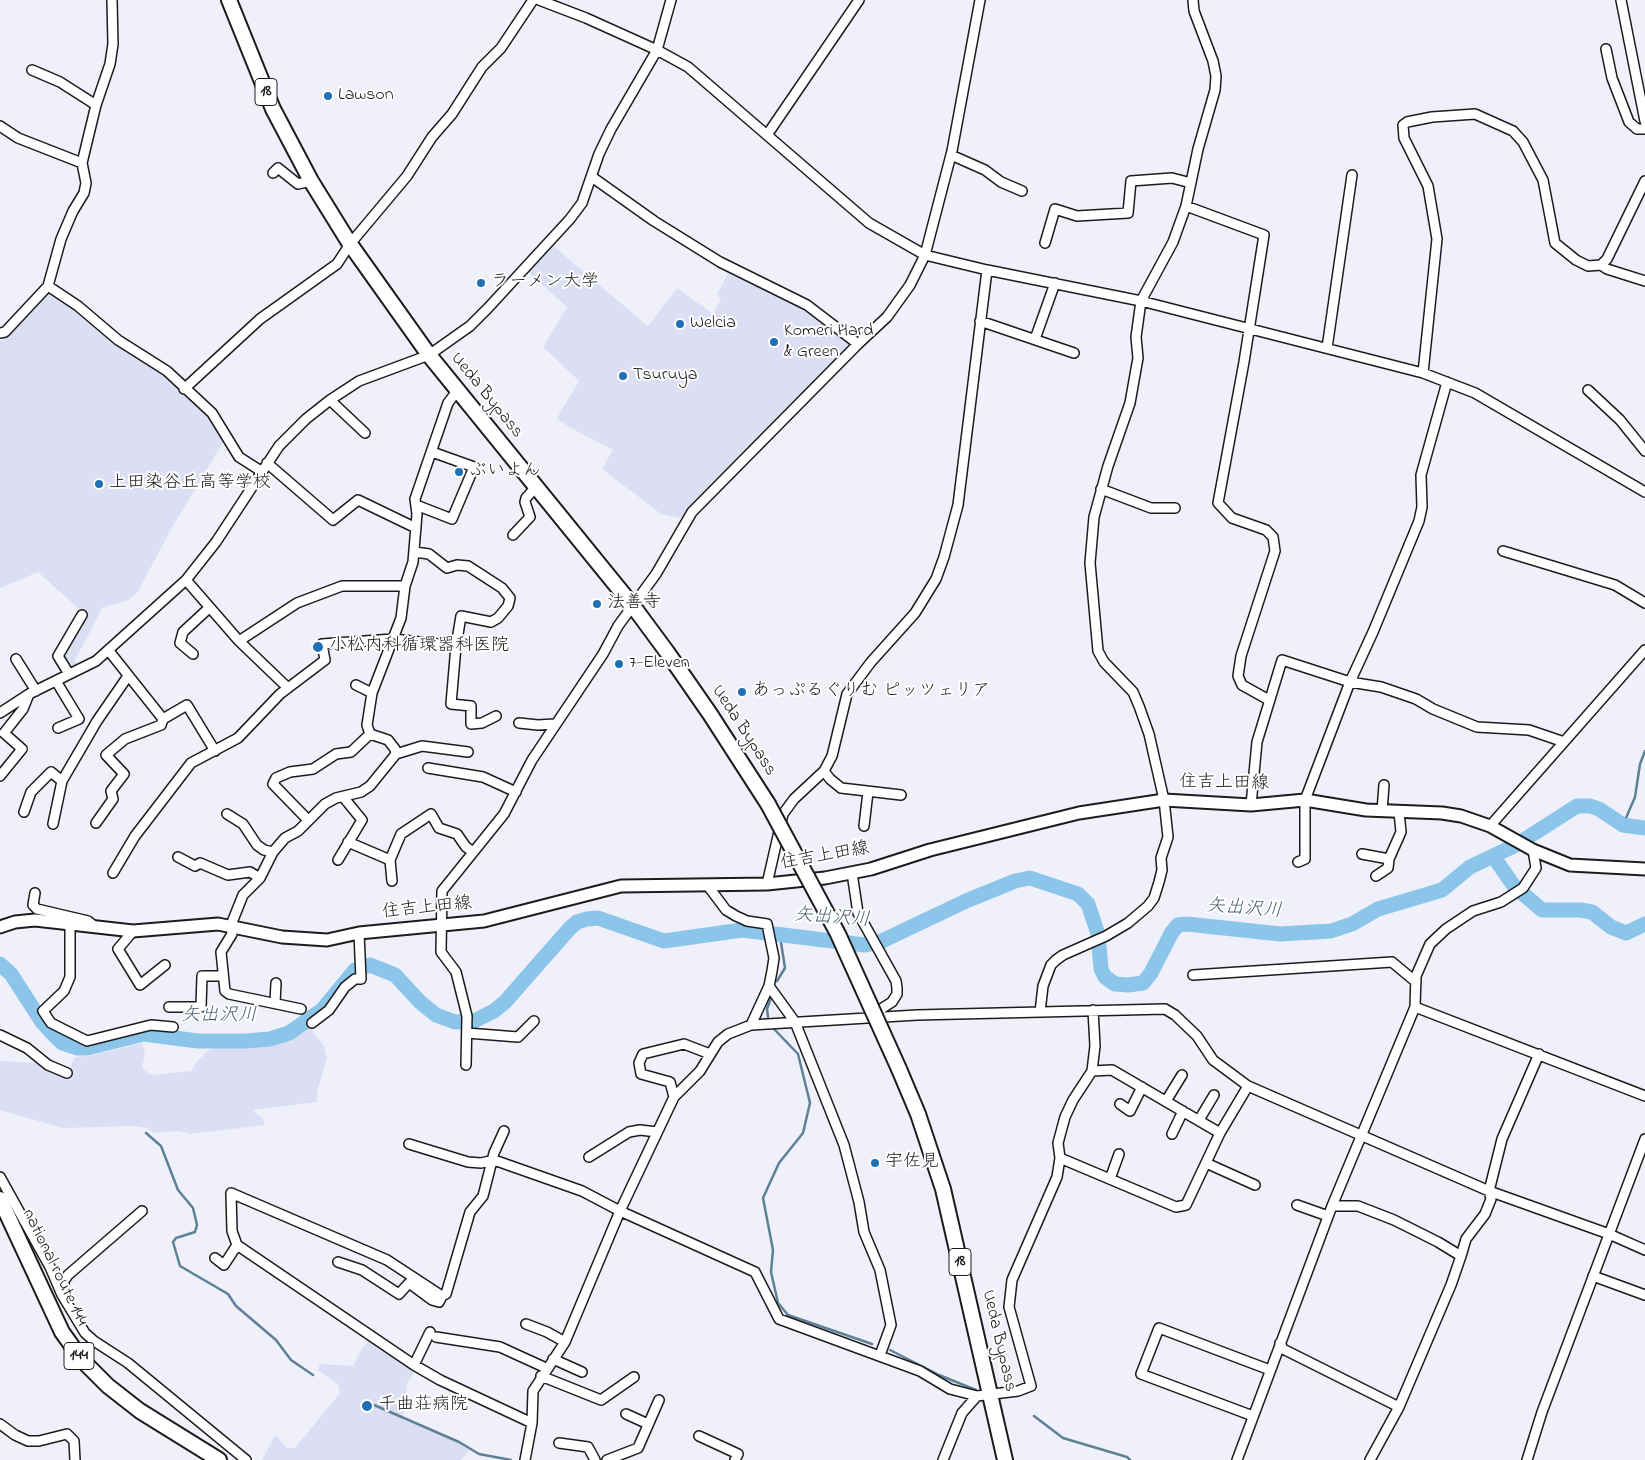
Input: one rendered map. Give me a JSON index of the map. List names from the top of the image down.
{
  "streets": {
    "highway": [
      "18",
      "Ueda Bypass",
      "national route 144",
      "144"
    ],
    "main road": ["住吉上田線"]
  },
  "water": ["矢出沢川"],
  "places": [
    "Lawson",
    "ラーメン大学",
    "Welcia",
    "Komeri Hard & Green",
    "Tsuruya",
    "ぶいよん",
    "上田染谷丘高等学校",
    "法善寺",
    "小松内科循環器科医院",
    "7-Eleven",
    "あっぷるぐりむ ピッツェリア",
    "宇佐見",
    "千曲荘病院"
  ]
}
